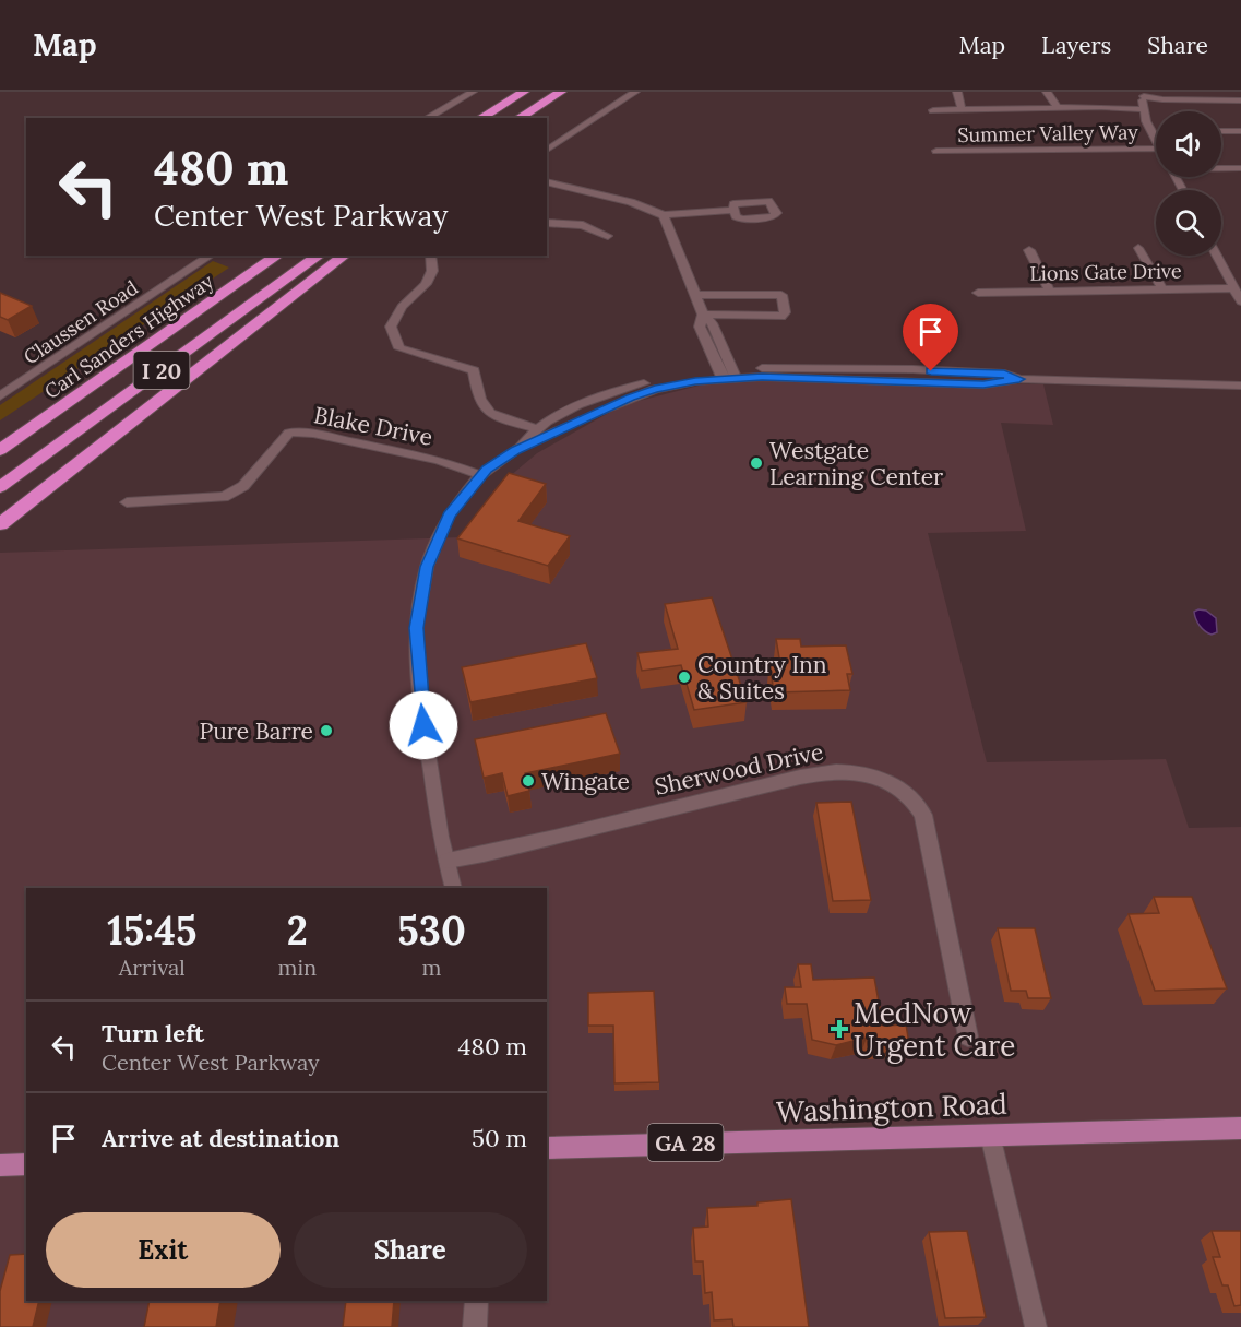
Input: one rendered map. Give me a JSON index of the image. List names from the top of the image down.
{
  "streets": {
    "highway": ["Carl Sanders Highway", "I 20"],
    "main road": ["Washington Road", "GA 28"],
    "street": [
      "Summer Valley Way",
      "Lions Gate Drive",
      "Claussen Road",
      "Blake Drive",
      "Sherwood Drive"
    ]
  },
  "places": {
    "other": [
      "Westgate Learning Center",
      "Country Inn & Suites",
      "Pure Barre",
      "Wingate"
    ],
    "health": ["MedNow Urgent Care"]
  },
  "page": {
    "header": "Map",
    "nav": ["Map", "Layers", "Share"],
    "turn": ["480 m", "Center West Parkway"],
    "eta": [
      "15:45",
      "Arrival",
      "2",
      "min",
      "530",
      "m"
    ],
    "list": [
      {
        "name": "Turn left",
        "note": "Center West Parkway",
        "value": "480 m"
      },
      {
        "name": "Arrive at destination",
        "value": "50 m"
      }
    ],
    "buttons": ["Exit", "Share"]
  }
}
